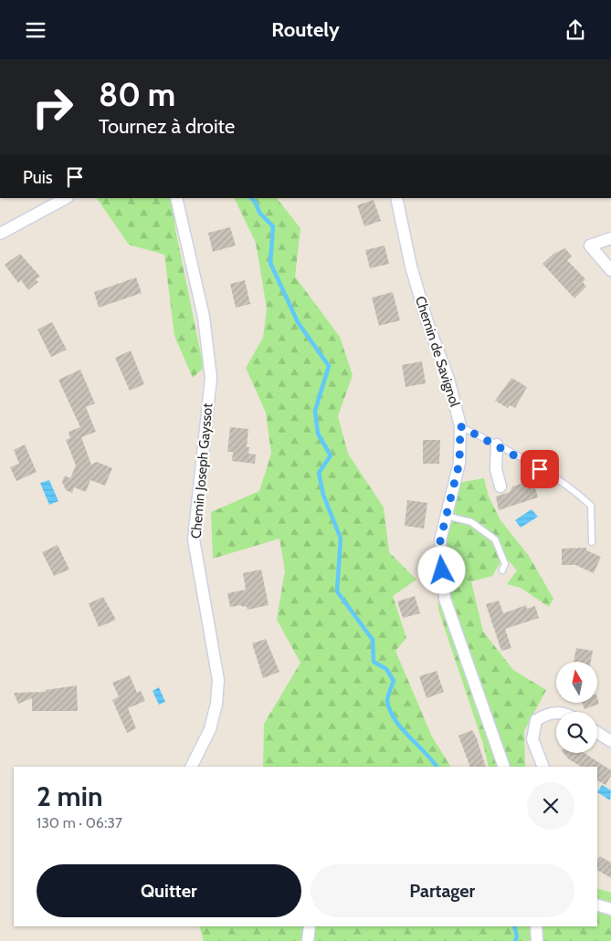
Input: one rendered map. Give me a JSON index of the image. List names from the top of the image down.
{
  "streets": {
    "street": ["Chemin de Savignol", "Chemin Joseph Gayssot"]
  },
  "north": "top",
  "page": {
    "header": "Routely",
    "turn": ["80 m", "Tournez à droite"],
    "then": "Puis",
    "heading": ["2 min", "130 m · 06:37"],
    "buttons": ["Quitter", "Partager"]
  }
}
